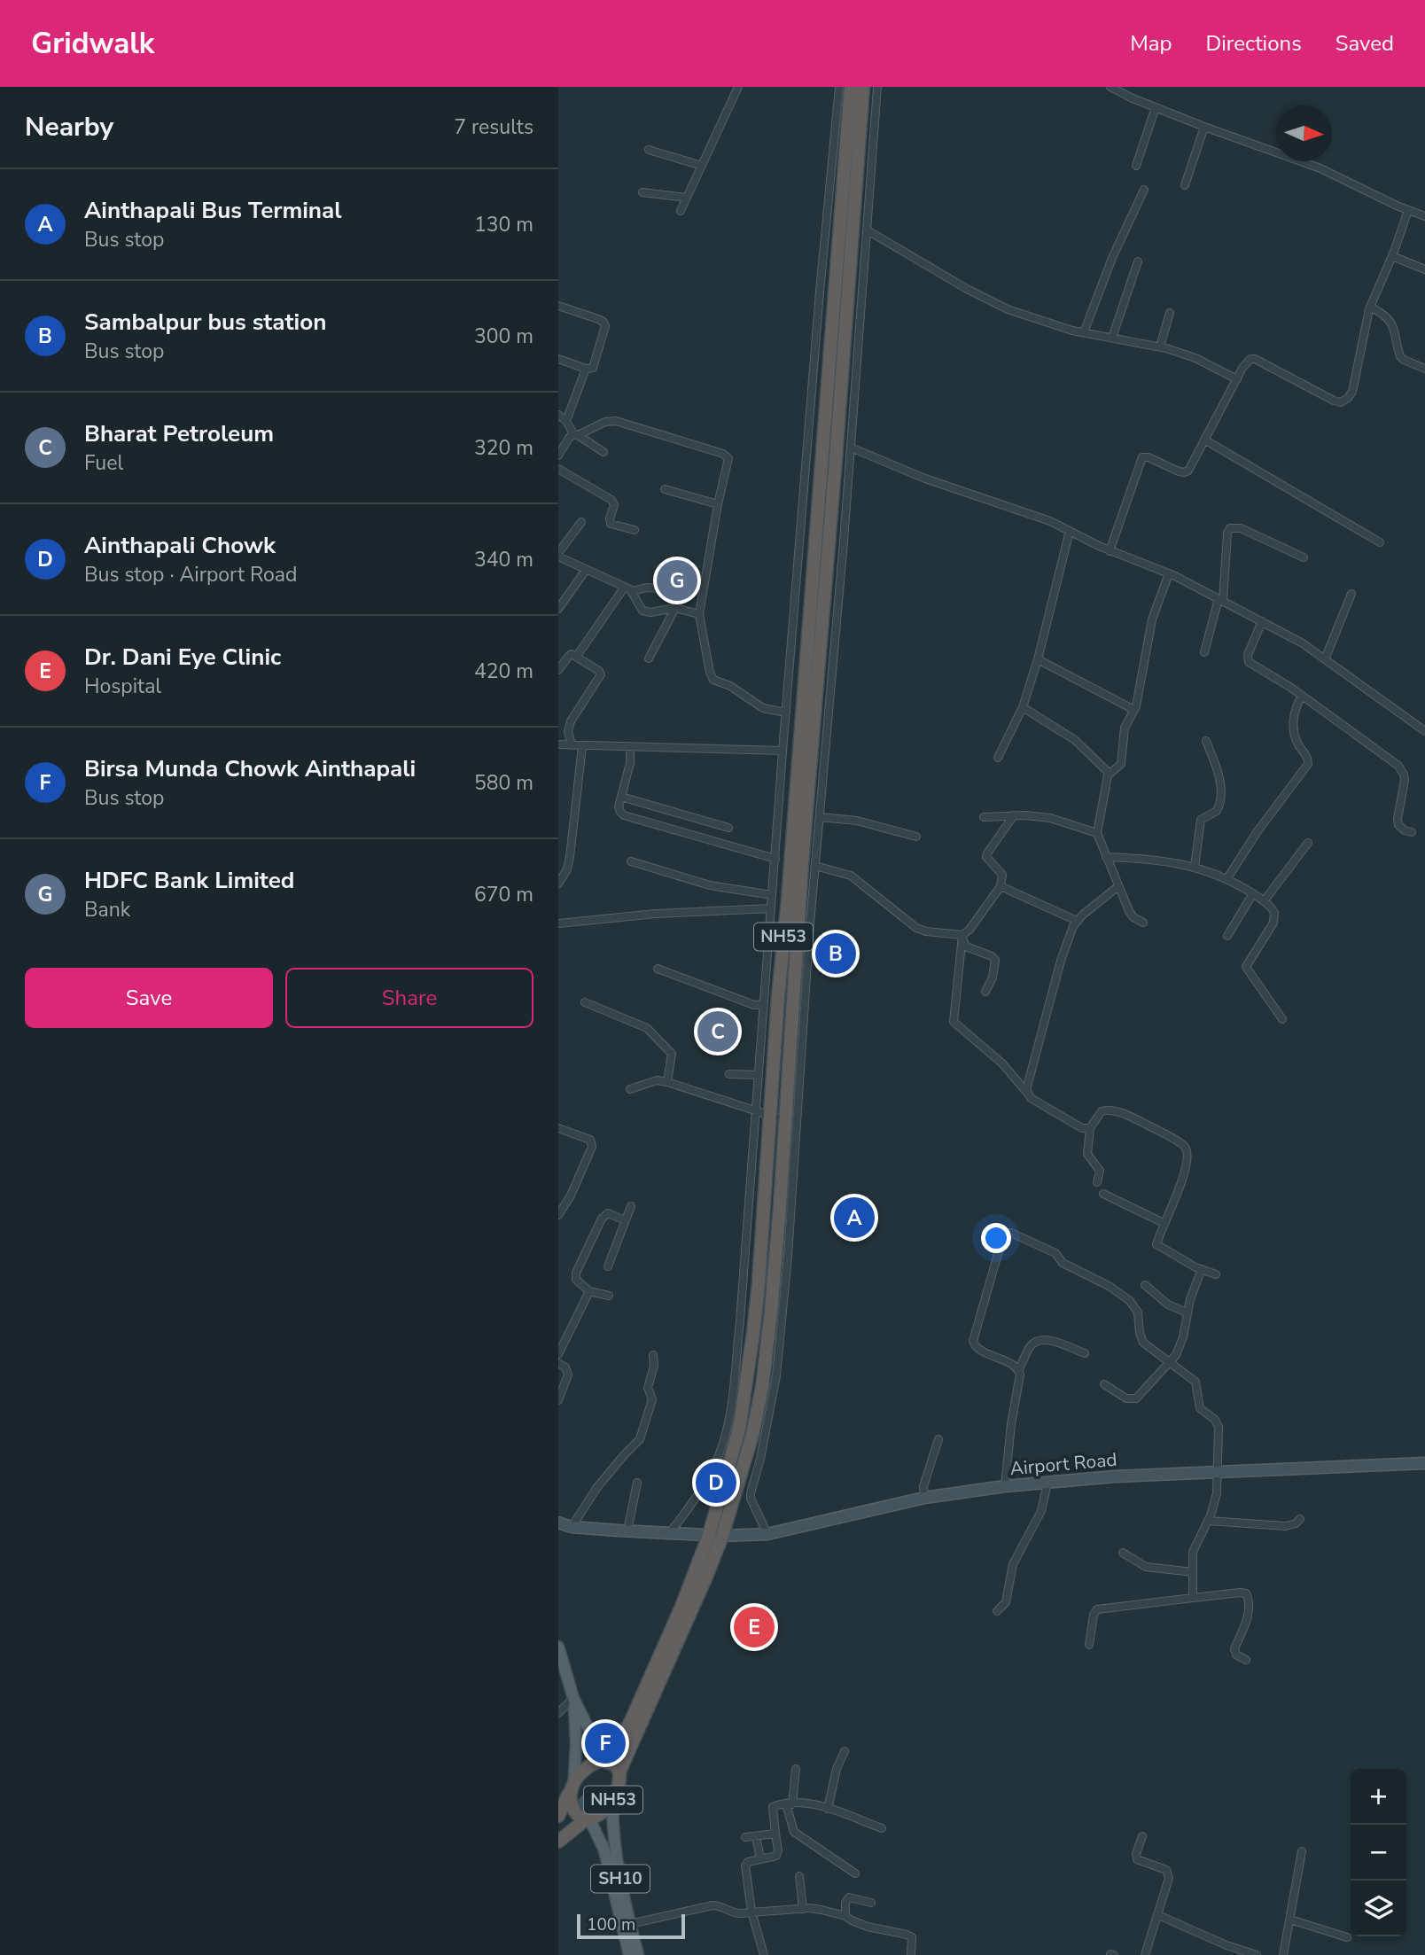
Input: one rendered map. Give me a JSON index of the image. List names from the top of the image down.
{
  "streets": {
    "highway": ["NH53"],
    "main road": ["Airport Road", "SH10"]
  },
  "crossings": [
    ["NH53", "Airport Road"],
    ["NH53", "SH10"]
  ],
  "scale_bar": "100 m",
  "north": "right",
  "page": {
    "header": "Gridwalk",
    "nav": ["Map", "Directions", "Saved"],
    "heading": ["Nearby", "7 results"],
    "list": [
      {
        "mark": "A",
        "name": "Ainthapali Bus Terminal",
        "note": "Bus stop",
        "value": "130 m"
      },
      {
        "mark": "B",
        "name": "Sambalpur bus station",
        "note": "Bus stop",
        "value": "300 m"
      },
      {
        "mark": "C",
        "name": "Bharat Petroleum",
        "note": "Fuel",
        "value": "320 m"
      },
      {
        "mark": "D",
        "name": "Ainthapali Chowk",
        "note": "Bus stop · Airport Road",
        "value": "340 m"
      },
      {
        "mark": "E",
        "name": "Dr. Dani Eye Clinic",
        "note": "Hospital",
        "value": "420 m"
      },
      {
        "mark": "F",
        "name": "Birsa Munda Chowk Ainthapali",
        "note": "Bus stop",
        "value": "580 m"
      },
      {
        "mark": "G",
        "name": "HDFC Bank Limited",
        "note": "Bank",
        "value": "670 m"
      }
    ],
    "pins": [
      "G",
      "B",
      "C",
      "A",
      "D",
      "E",
      "F"
    ],
    "buttons": ["Save", "Share"],
    "map_buttons": ["+", "−"],
    "scale": "100 m"
  }
}
